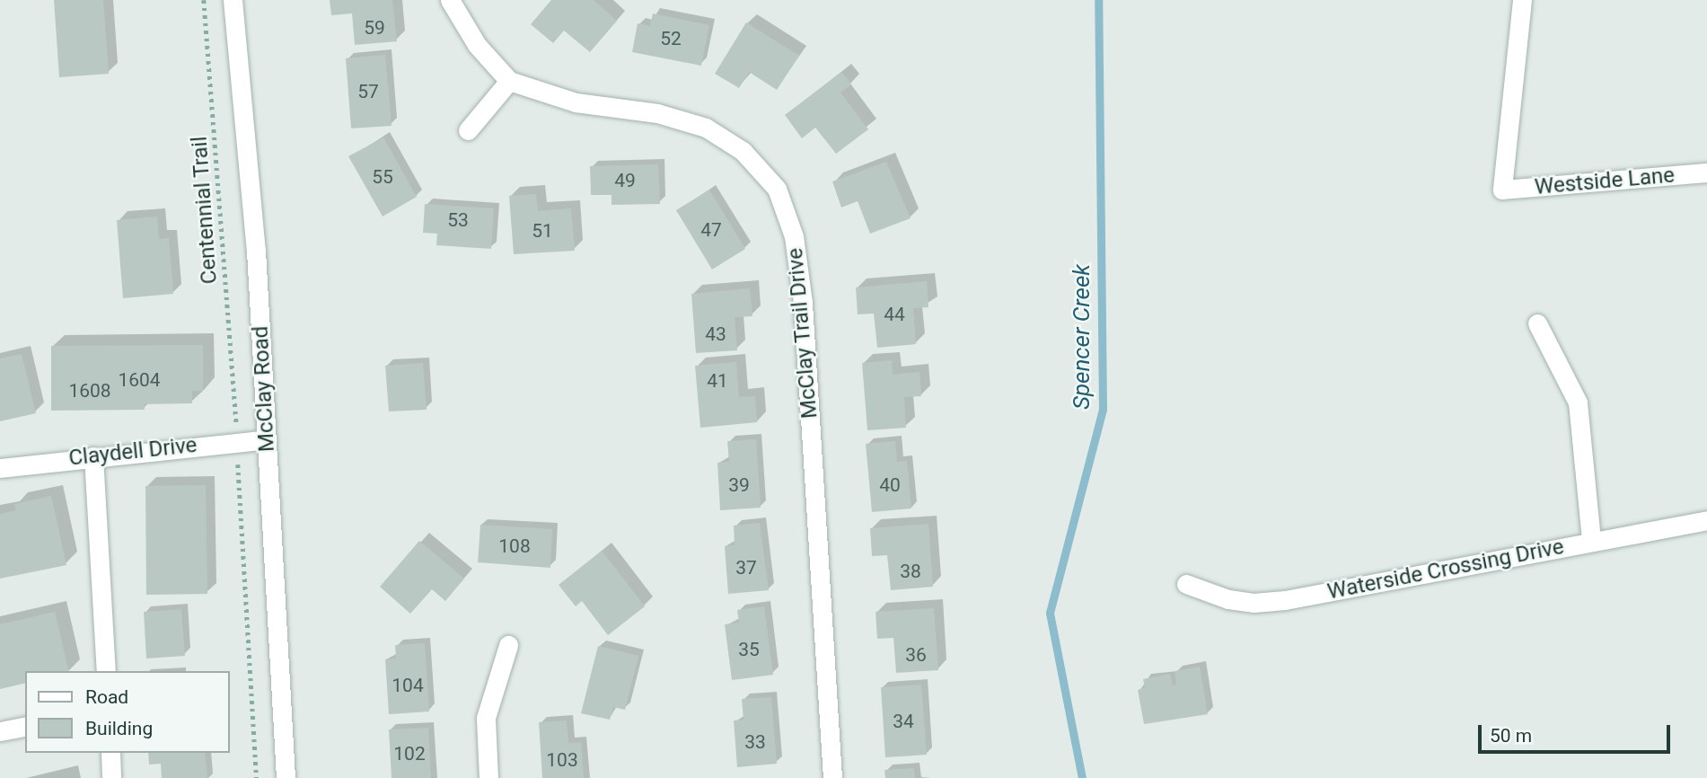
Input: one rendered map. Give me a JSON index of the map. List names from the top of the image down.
{
  "streets": {
    "street": [
      "Westside Lane",
      "McClay Trail Drive",
      "McClay Road",
      "Claydell Drive",
      "Waterside Crossing Drive"
    ],
    "path": ["Centennial Trail"]
  },
  "crossings": [
    ["McClay Road", "Claydell Drive"]
  ],
  "water": ["Spencer Creek"],
  "house_numbers": [
    "59",
    "52",
    "57",
    "55",
    "49",
    "53",
    "47",
    "51",
    "44",
    "43",
    "1604",
    "41",
    "1608",
    "39",
    "40",
    "108",
    "37",
    "38",
    "35",
    "36",
    "104",
    "34",
    "33",
    "102",
    "103"
  ],
  "legend": ["Road", "Building"],
  "scale_bar": "50 m"
}
